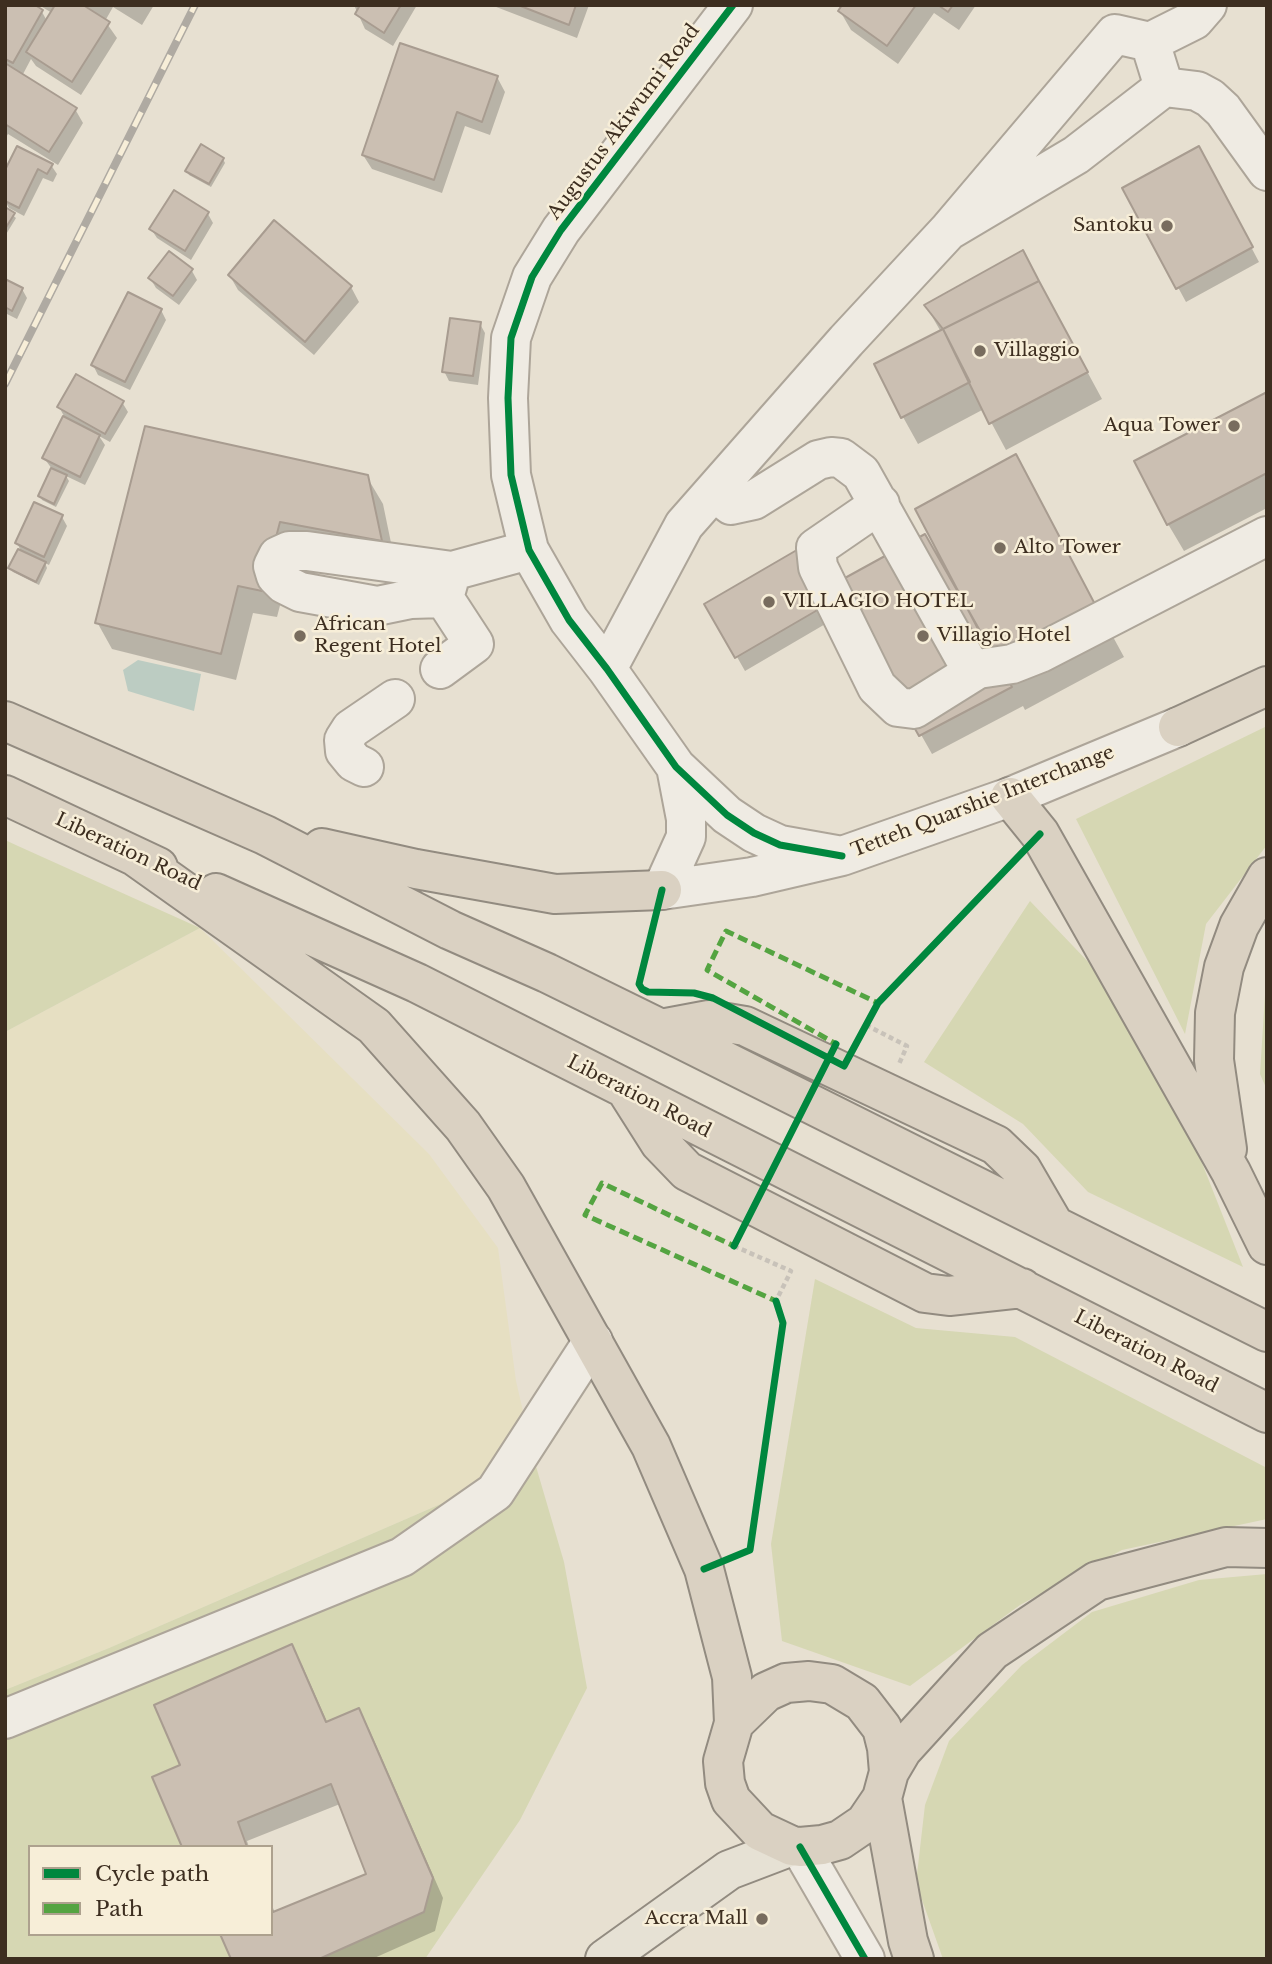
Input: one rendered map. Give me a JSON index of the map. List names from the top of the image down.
{
  "streets": {
    "highway": ["Liberation Road"],
    "street": ["Augustus Akiwumi Road", "Tetteh Quarshie Interchange"]
  },
  "crossings": [
    ["Augustus Akiwumi Road", "Tetteh Quarshie Interchange"]
  ],
  "places": [
    "Santoku",
    "Villaggio",
    "Aqua Tower",
    "Alto Tower",
    "VILLAGIO HOTEL",
    "African Regent Hotel",
    "Villagio Hotel",
    "Accra Mall"
  ],
  "legend": ["Cycle path", "Path"]
}
